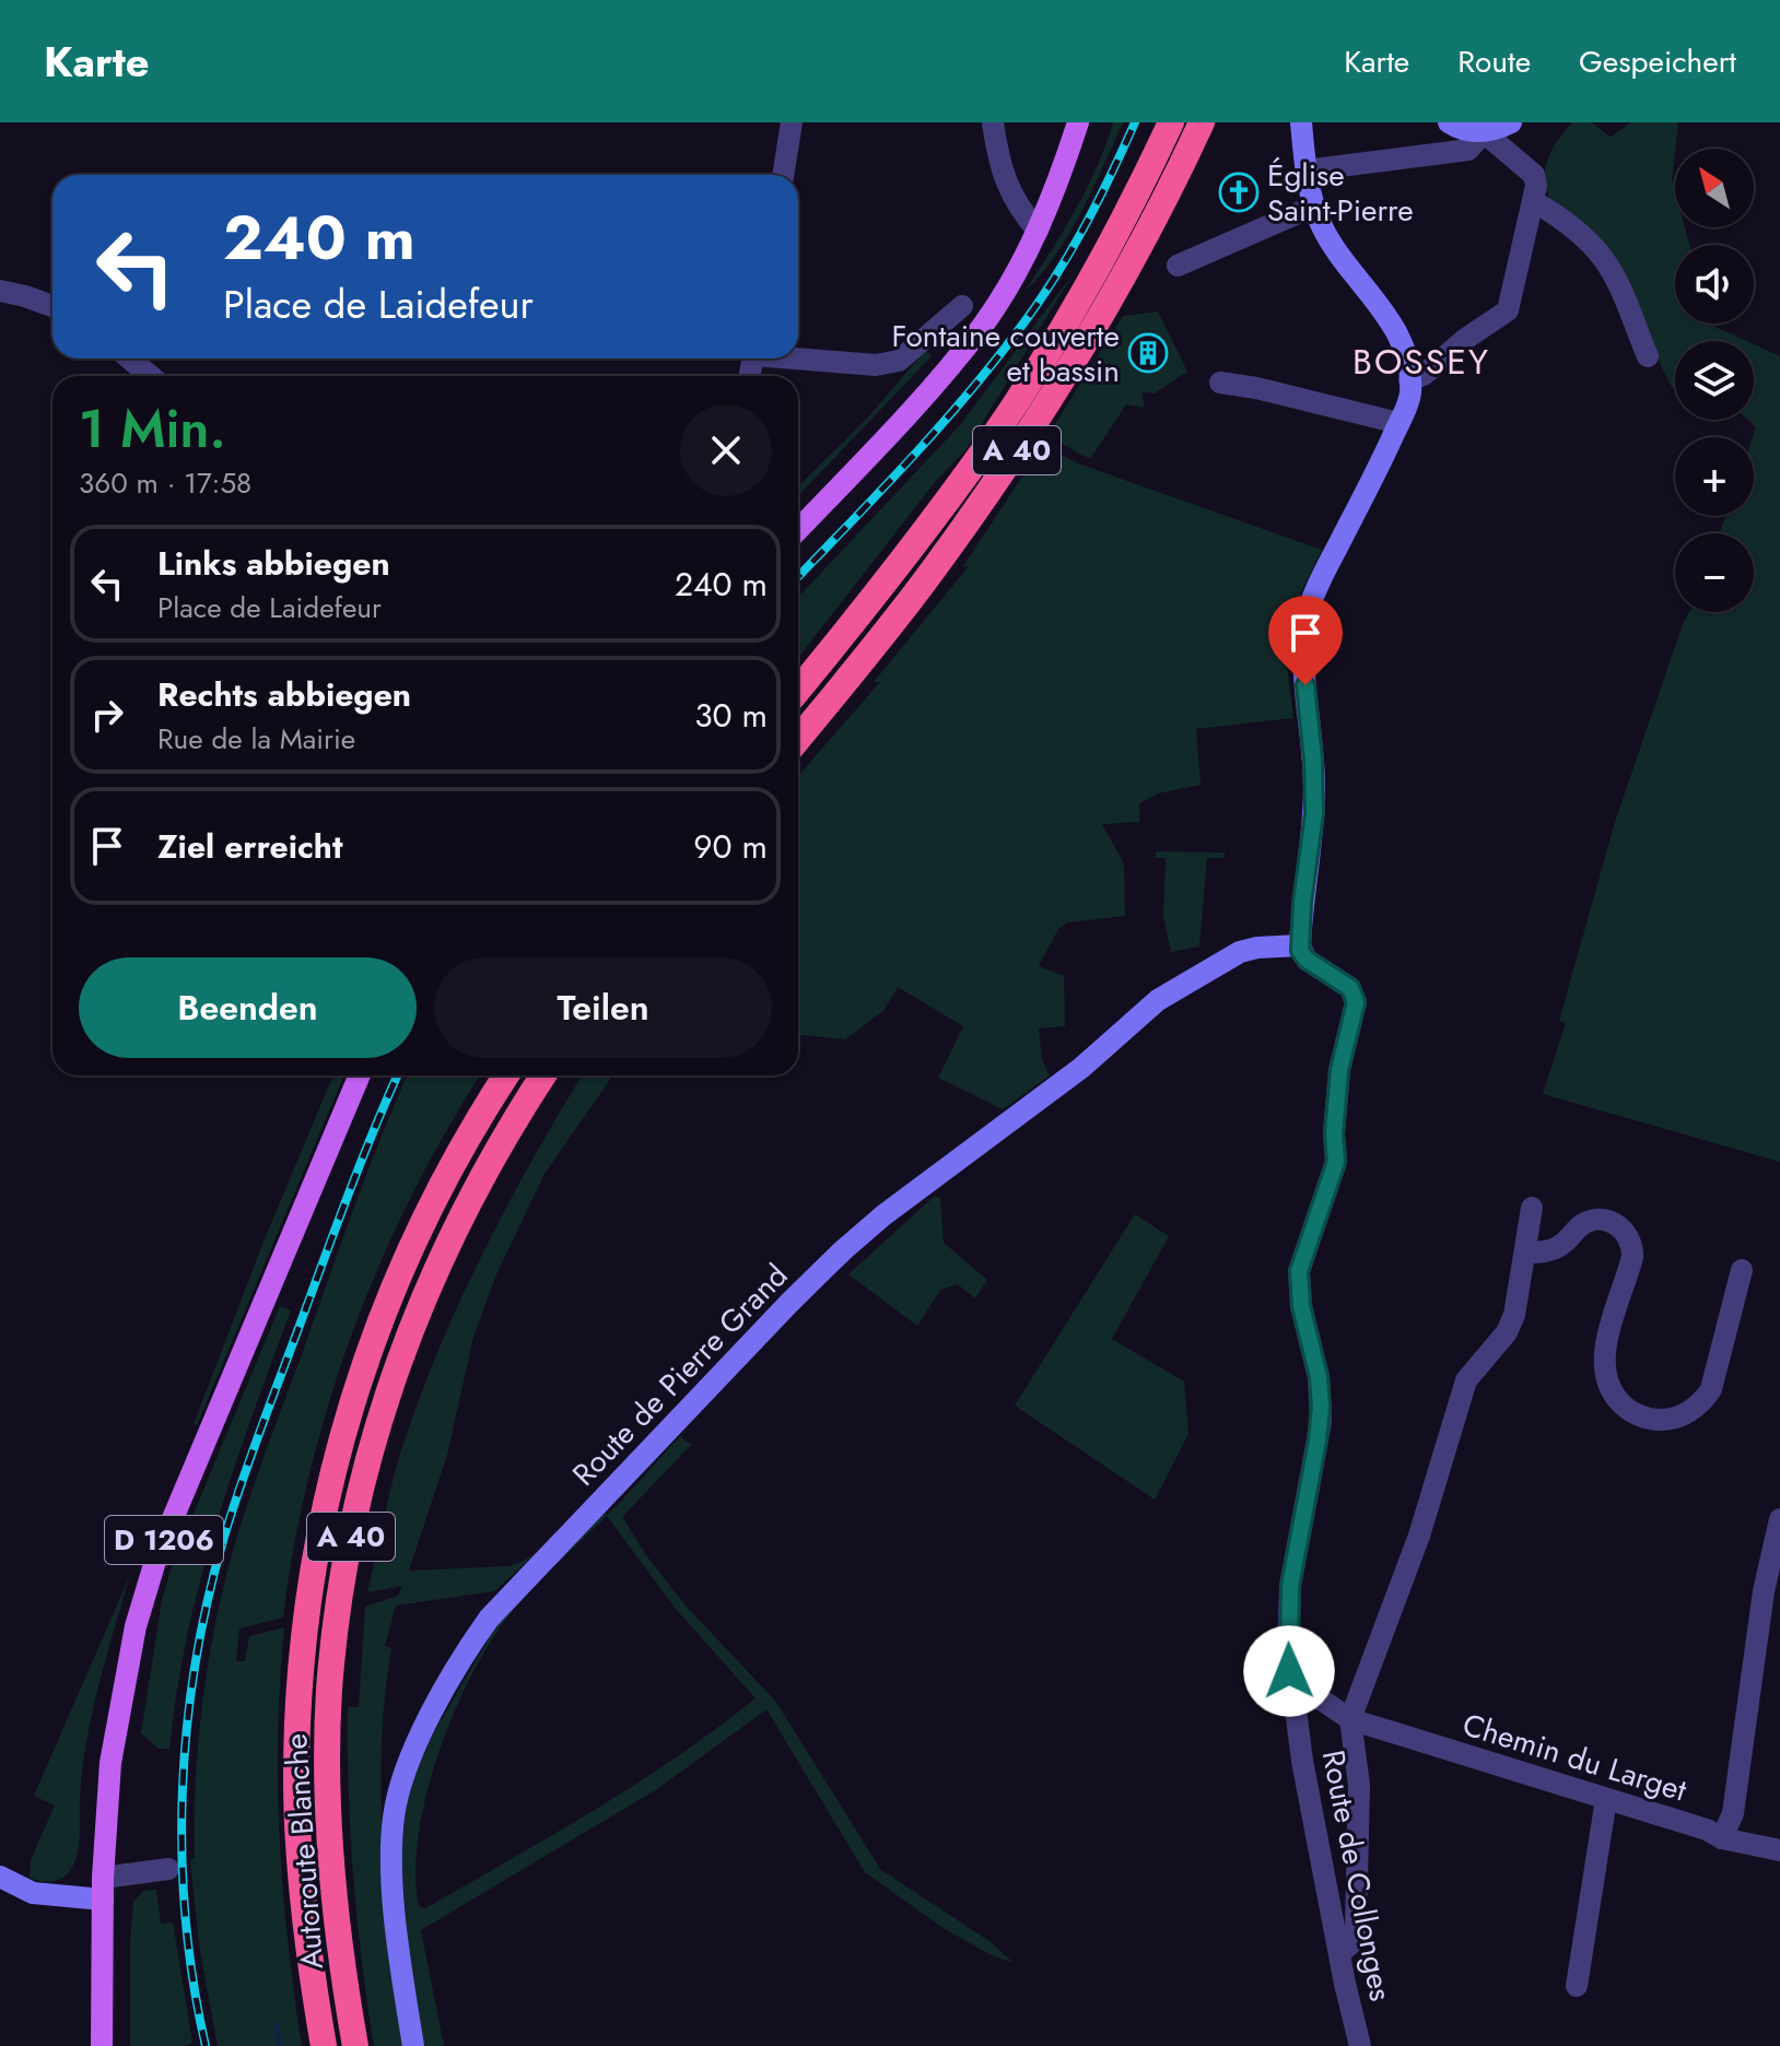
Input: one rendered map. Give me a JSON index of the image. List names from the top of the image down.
{
  "streets": {
    "highway": ["A 40", "Autoroute Blanche"],
    "main road": ["D 1206"],
    "street": ["Route de Pierre Grand", "Chemin du Larget", "Route de Collonges"]
  },
  "crossings": [
    ["Route de Pierre Grand", "Route de Collonges"],
    ["Chemin du Larget", "Route de Collonges"]
  ],
  "districts": ["BOSSEY"],
  "places": {
    "church": ["Église Saint-Pierre"],
    "building": ["Fontaine couverte et bassin"]
  },
  "north": "top left",
  "page": {
    "header": "Karte",
    "nav": ["Karte", "Route", "Gespeichert"],
    "map_buttons": ["+", "−"],
    "turn": ["240 m", "Place de Laidefeur"],
    "heading": ["1 Min.", "360 m · 17:58"],
    "list": [
      {
        "name": "Links abbiegen",
        "note": "Place de Laidefeur",
        "value": "240 m"
      },
      {
        "name": "Rechts abbiegen",
        "note": "Rue de la Mairie",
        "value": "30 m"
      },
      {
        "name": "Ziel erreicht",
        "value": "90 m"
      }
    ],
    "buttons": ["Beenden", "Teilen"]
  }
}
